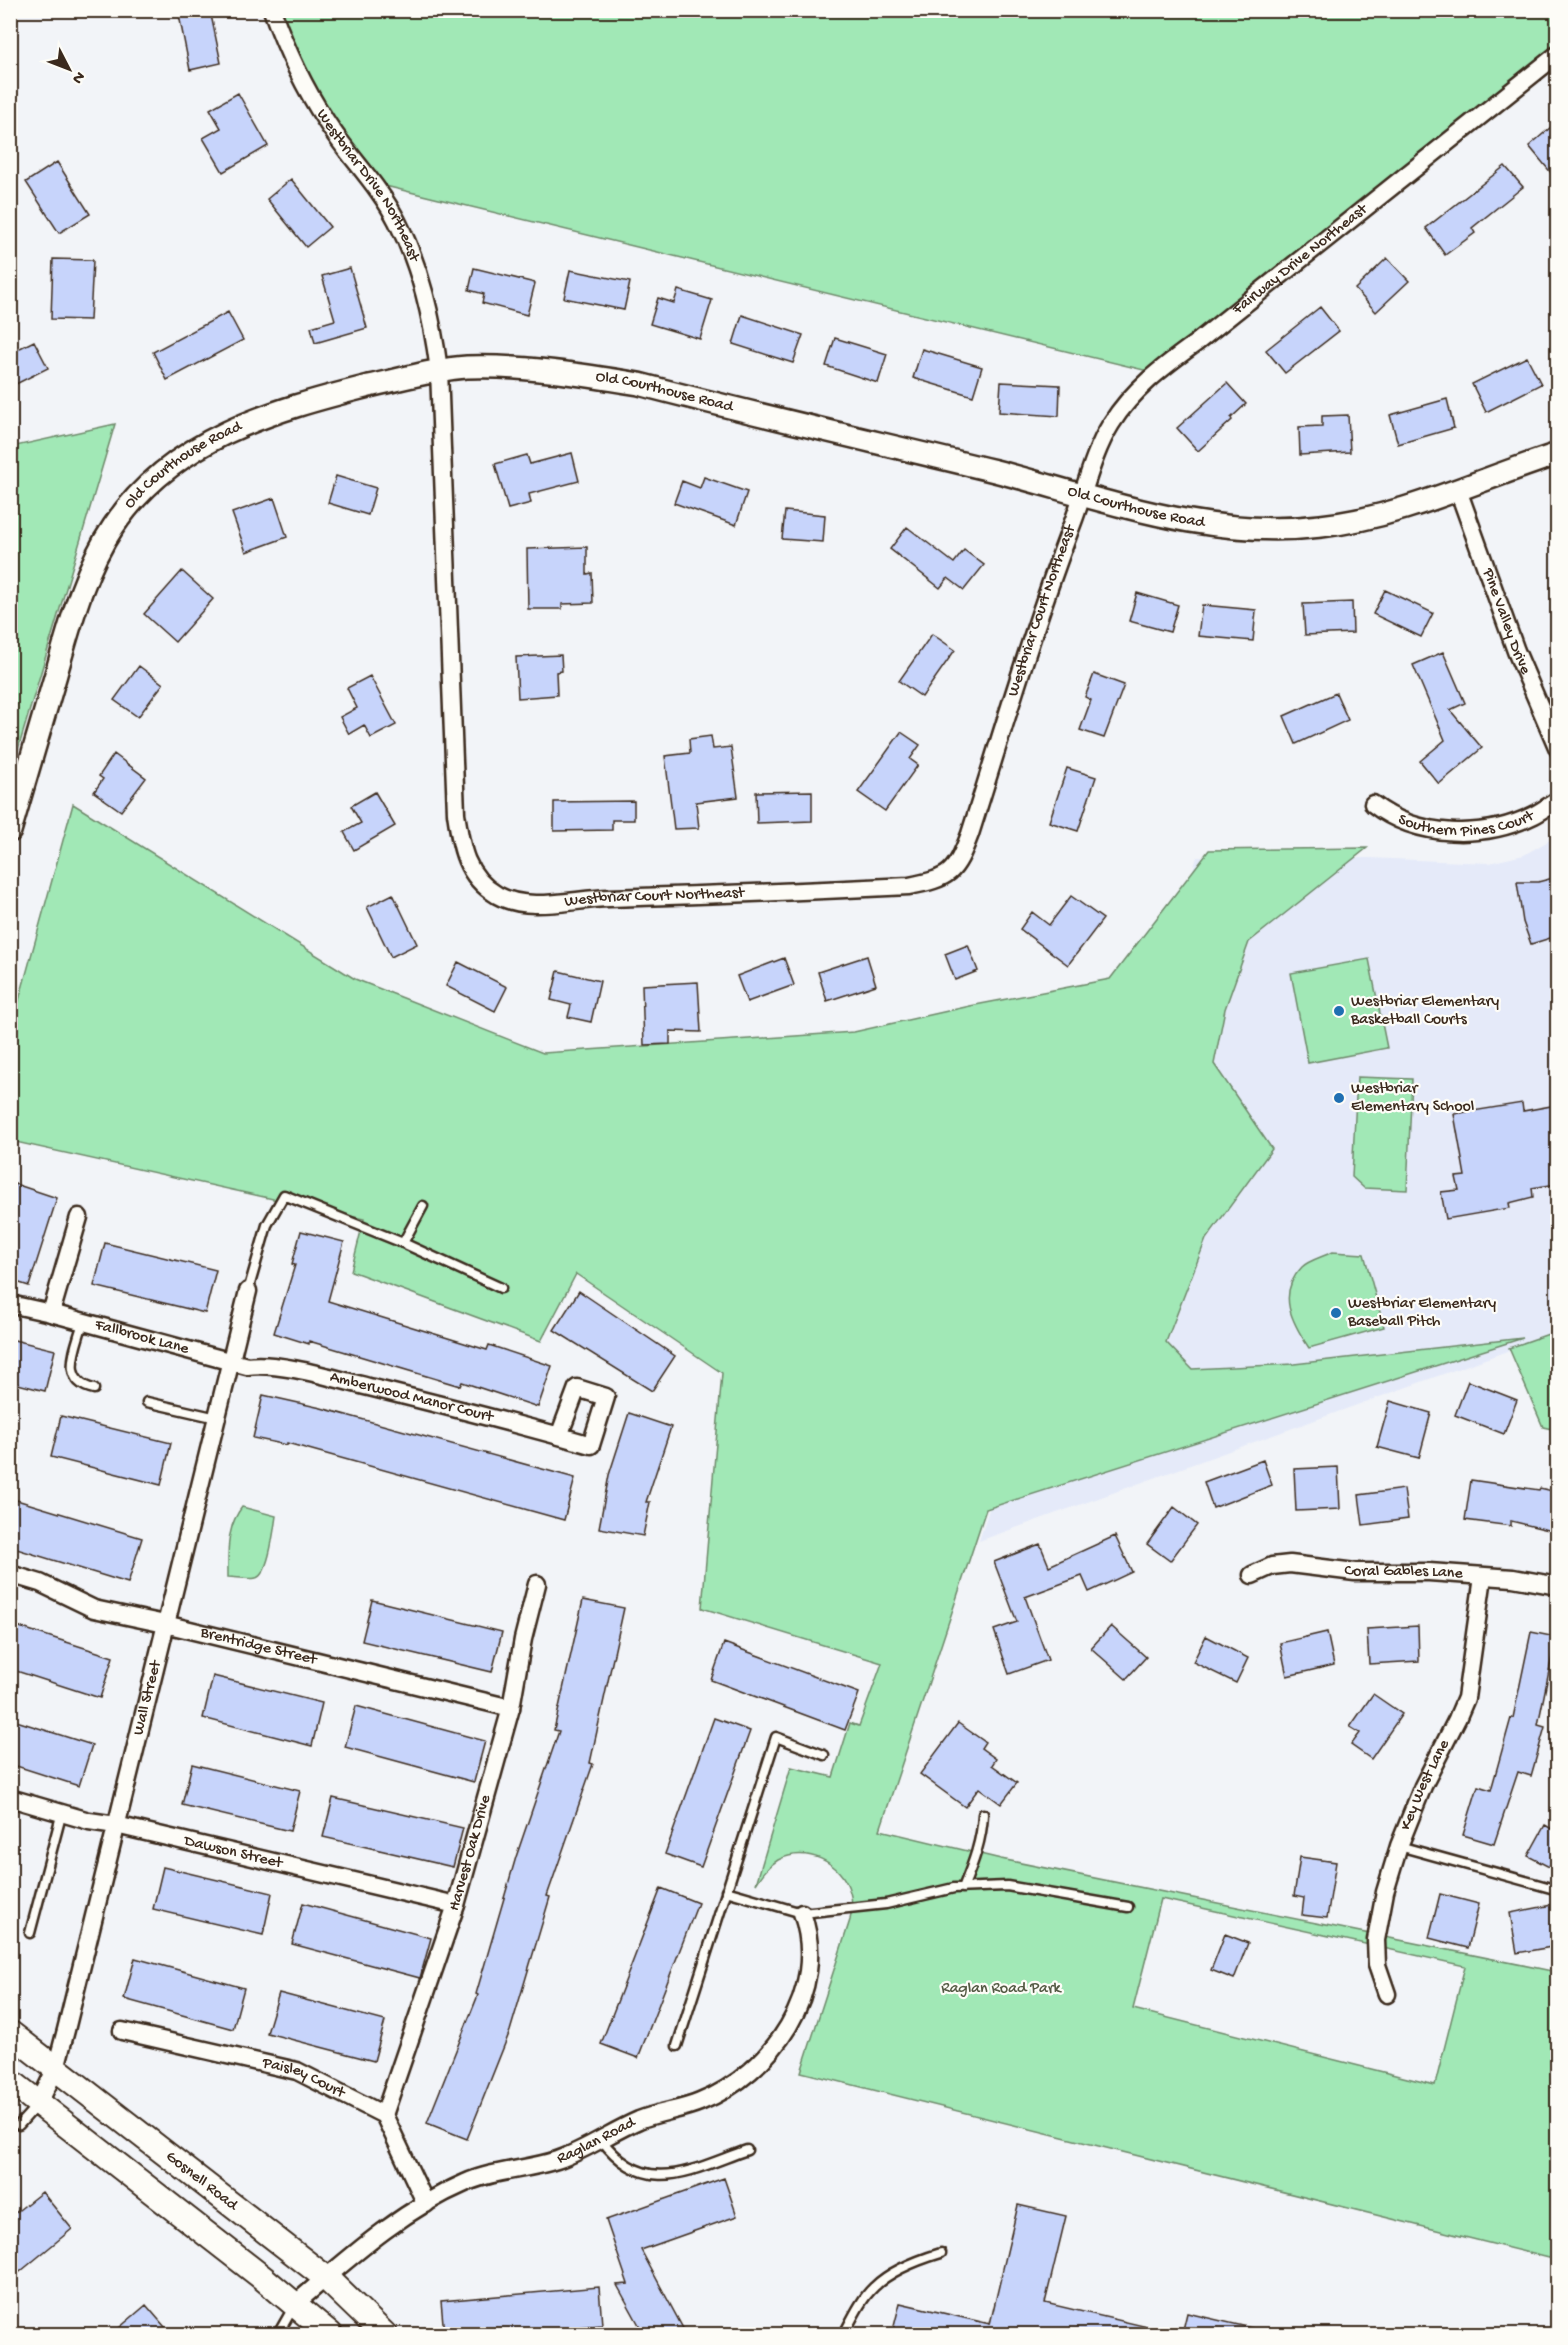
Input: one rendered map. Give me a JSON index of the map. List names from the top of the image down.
{
  "streets": {
    "main road": ["Gosnell Road"],
    "street": [
      "Westbriar Drive Northeast",
      "Fairway Drive Northeast",
      "Old Courthouse Road",
      "Westbriar Court Northeast",
      "Pine Valley Drive",
      "Southern Pines Court",
      "Fallbrook Lane",
      "Amberwood Manor Court",
      "Coral Gables Lane",
      "Brentridge Street",
      "Wall Street",
      "Key West Lane",
      "Dawson Street",
      "Harvest Oak Drive",
      "Paisley Court",
      "Raglan Road"
    ]
  },
  "crossings": [
    ["Westbriar Drive Northeast", "Old Courthouse Road"],
    ["Westbriar Drive Northeast", "Westbriar Court Northeast"],
    ["Fairway Drive Northeast", "Old Courthouse Road"],
    ["Fairway Drive Northeast", "Westbriar Court Northeast"],
    ["Old Courthouse Road", "Westbriar Court Northeast"],
    ["Old Courthouse Road", "Pine Valley Drive"],
    ["Fallbrook Lane", "Amberwood Manor Court"],
    ["Fallbrook Lane", "Wall Street"],
    ["Amberwood Manor Court", "Wall Street"],
    ["Coral Gables Lane", "Key West Lane"],
    ["Brentridge Street", "Wall Street"],
    ["Brentridge Street", "Harvest Oak Drive"],
    ["Wall Street", "Dawson Street"],
    ["Wall Street", "Gosnell Road"],
    ["Dawson Street", "Harvest Oak Drive"],
    ["Harvest Oak Drive", "Paisley Court"],
    ["Raglan Road", "Gosnell Road"]
  ],
  "parks": ["Raglan Road Park"],
  "places": ["Westbriar Elementary Basketball Courts", "Westbriar Elementary School", "Westbriar Elementary Baseball Pitch"],
  "north": "bottom right"
}
